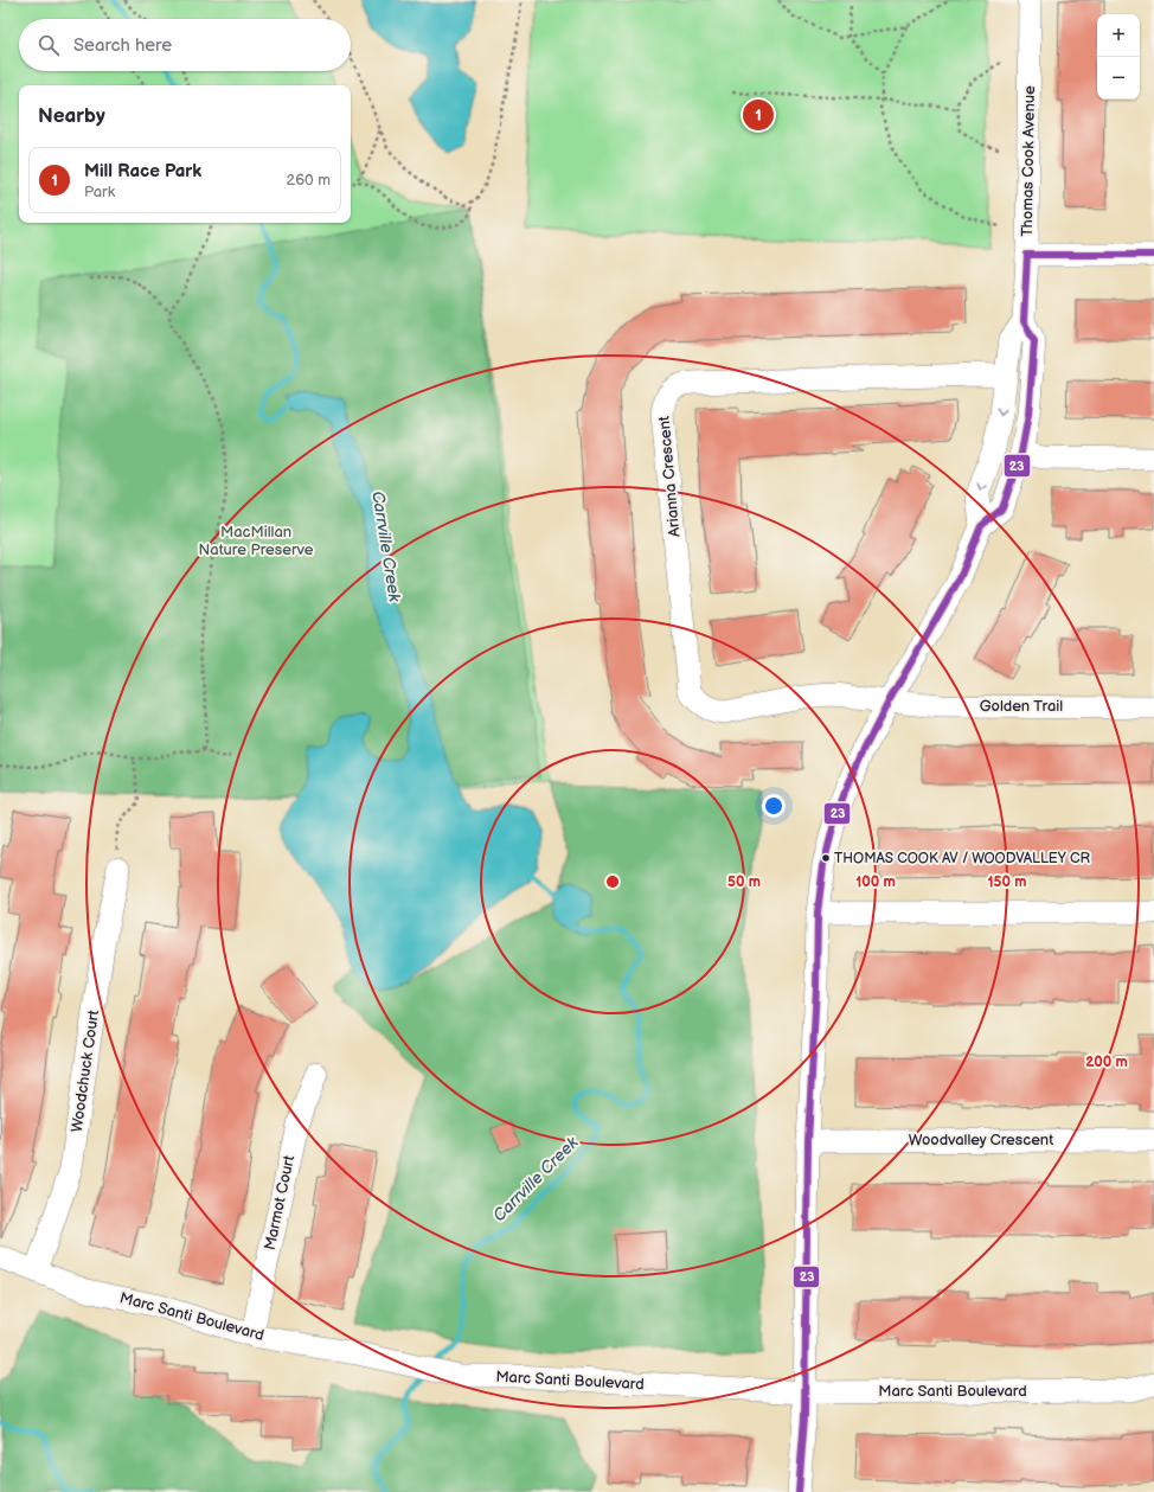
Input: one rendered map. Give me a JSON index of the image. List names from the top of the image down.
{
  "streets": {
    "street": [
      "Thomas Cook Avenue",
      "Arianna Crescent",
      "Golden Trail",
      "Woodchuck Court",
      "Woodvalley Crescent",
      "Marmot Court",
      "Marc Santi Boulevard"
    ]
  },
  "crossings": [
    ["Thomas Cook Avenue", "Arianna Crescent"],
    ["Thomas Cook Avenue", "Golden Trail"],
    ["Thomas Cook Avenue", "Woodvalley Crescent"],
    ["Thomas Cook Avenue", "Marc Santi Boulevard"],
    ["Arianna Crescent", "Golden Trail"],
    ["Woodchuck Court", "Marc Santi Boulevard"],
    ["Marmot Court", "Marc Santi Boulevard"]
  ],
  "water": ["Carrville Creek"],
  "parks": ["MacMillan Nature Preserve"],
  "places": ["THOMAS COOK AV / WOODVALLEY CR"],
  "lines": ["transit line 23"],
  "page": {
    "map_buttons": ["+", "−"],
    "search": "Search here",
    "heading": "Nearby",
    "pins": "1",
    "list": [
      {
        "mark": "1",
        "name": "Mill Race Park",
        "note": "Park",
        "value": "260 m"
      }
    ]
  },
  "rings": [
    "50 m",
    "100 m",
    "150 m",
    "200 m"
  ]
}
